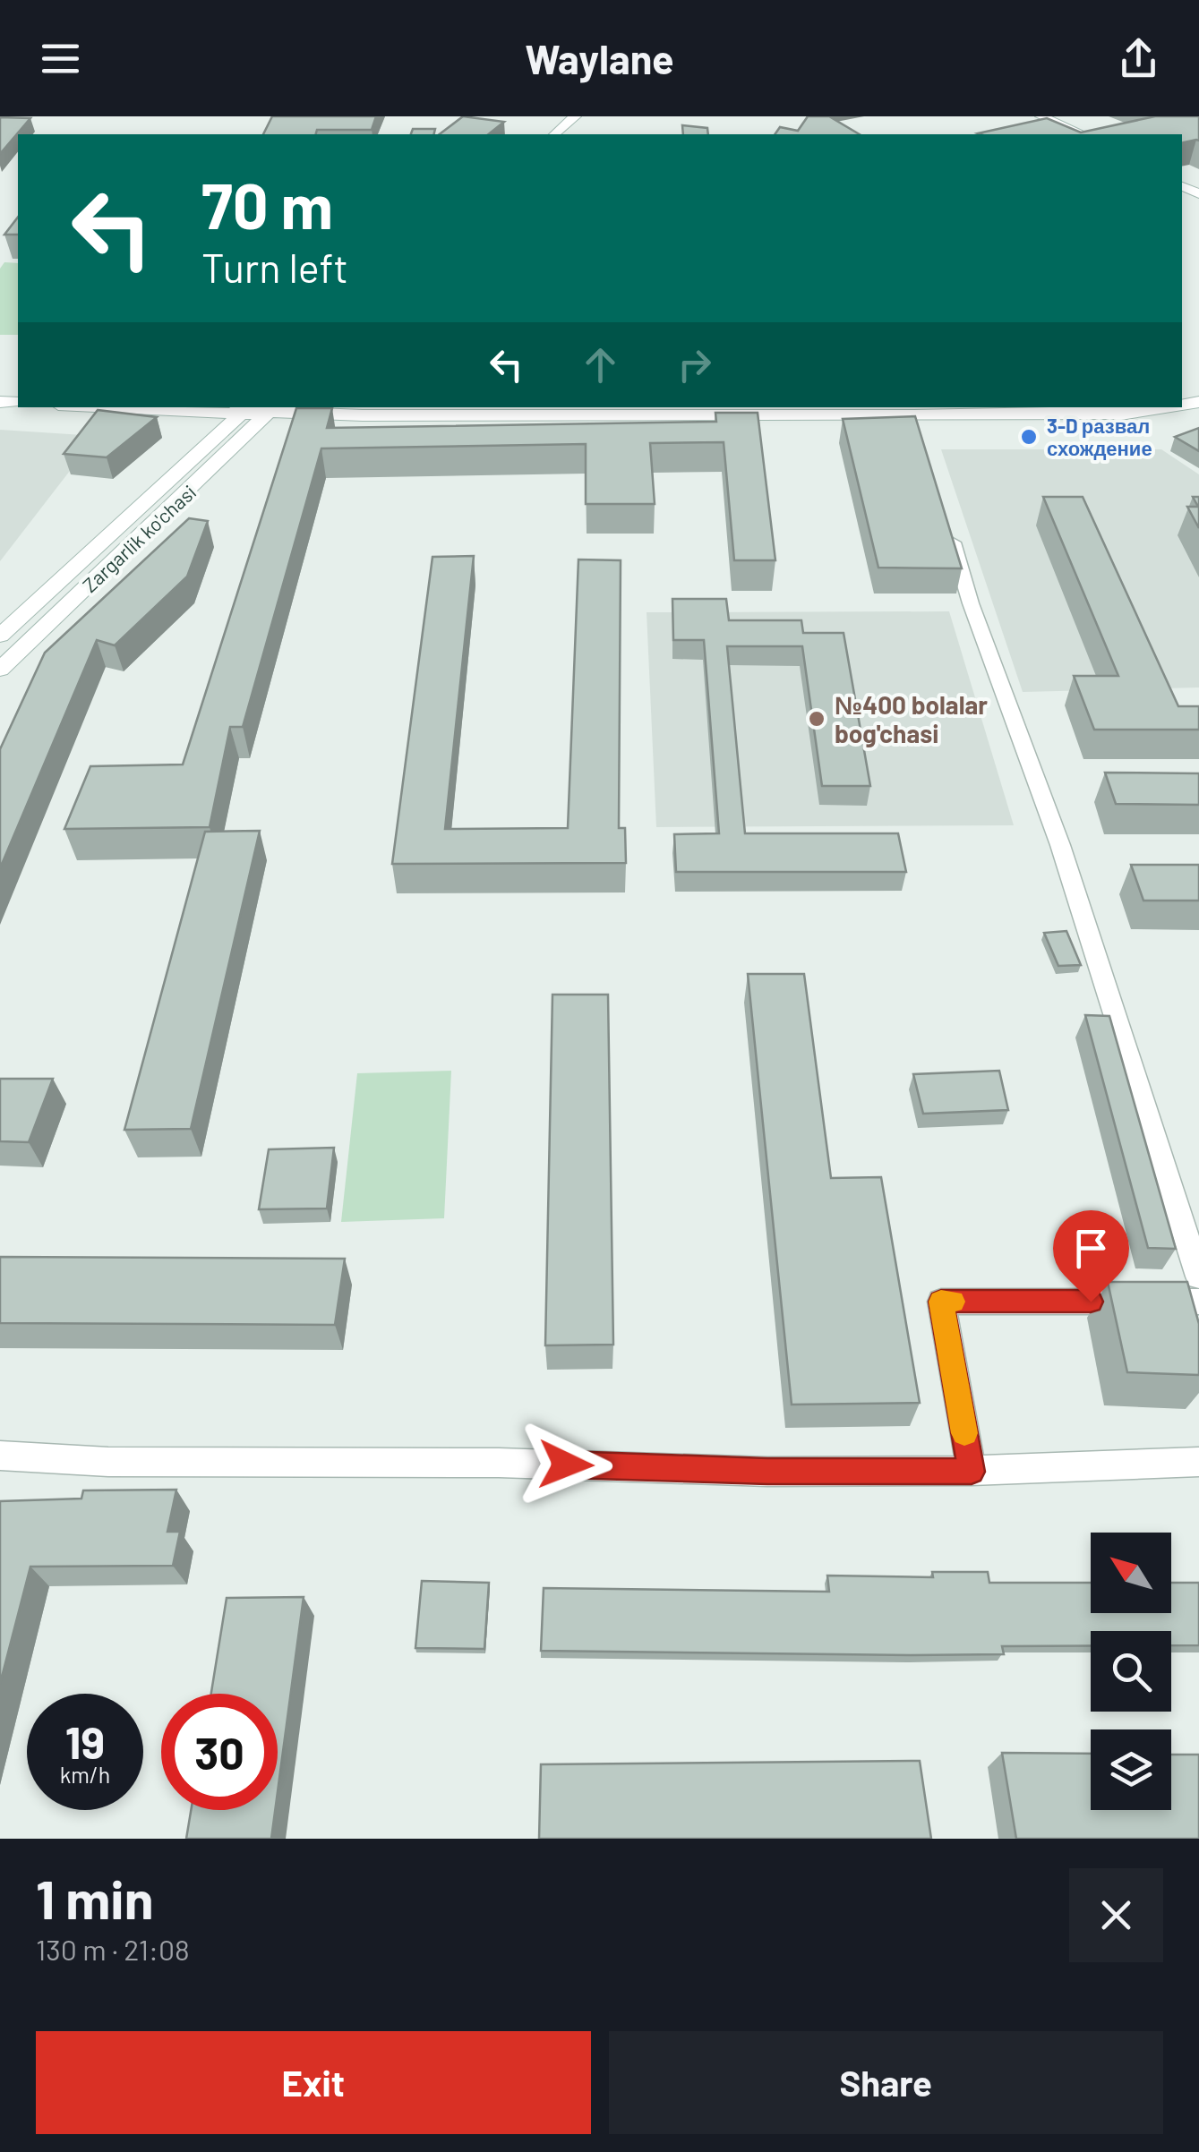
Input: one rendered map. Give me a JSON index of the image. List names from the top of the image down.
{
  "streets": {
    "main road": ["Zargarlik ko'chasi"]
  },
  "places": ["3-D развал схождение", "№400 bolalar bog'chasi"],
  "north": "top left",
  "page": {
    "header": "Waylane",
    "turn": ["70 m", "Turn left"],
    "speed": "19 km/h",
    "limit": "30",
    "heading": ["1 min", "130 m · 21:08"],
    "buttons": ["Exit", "Share"]
  }
}
